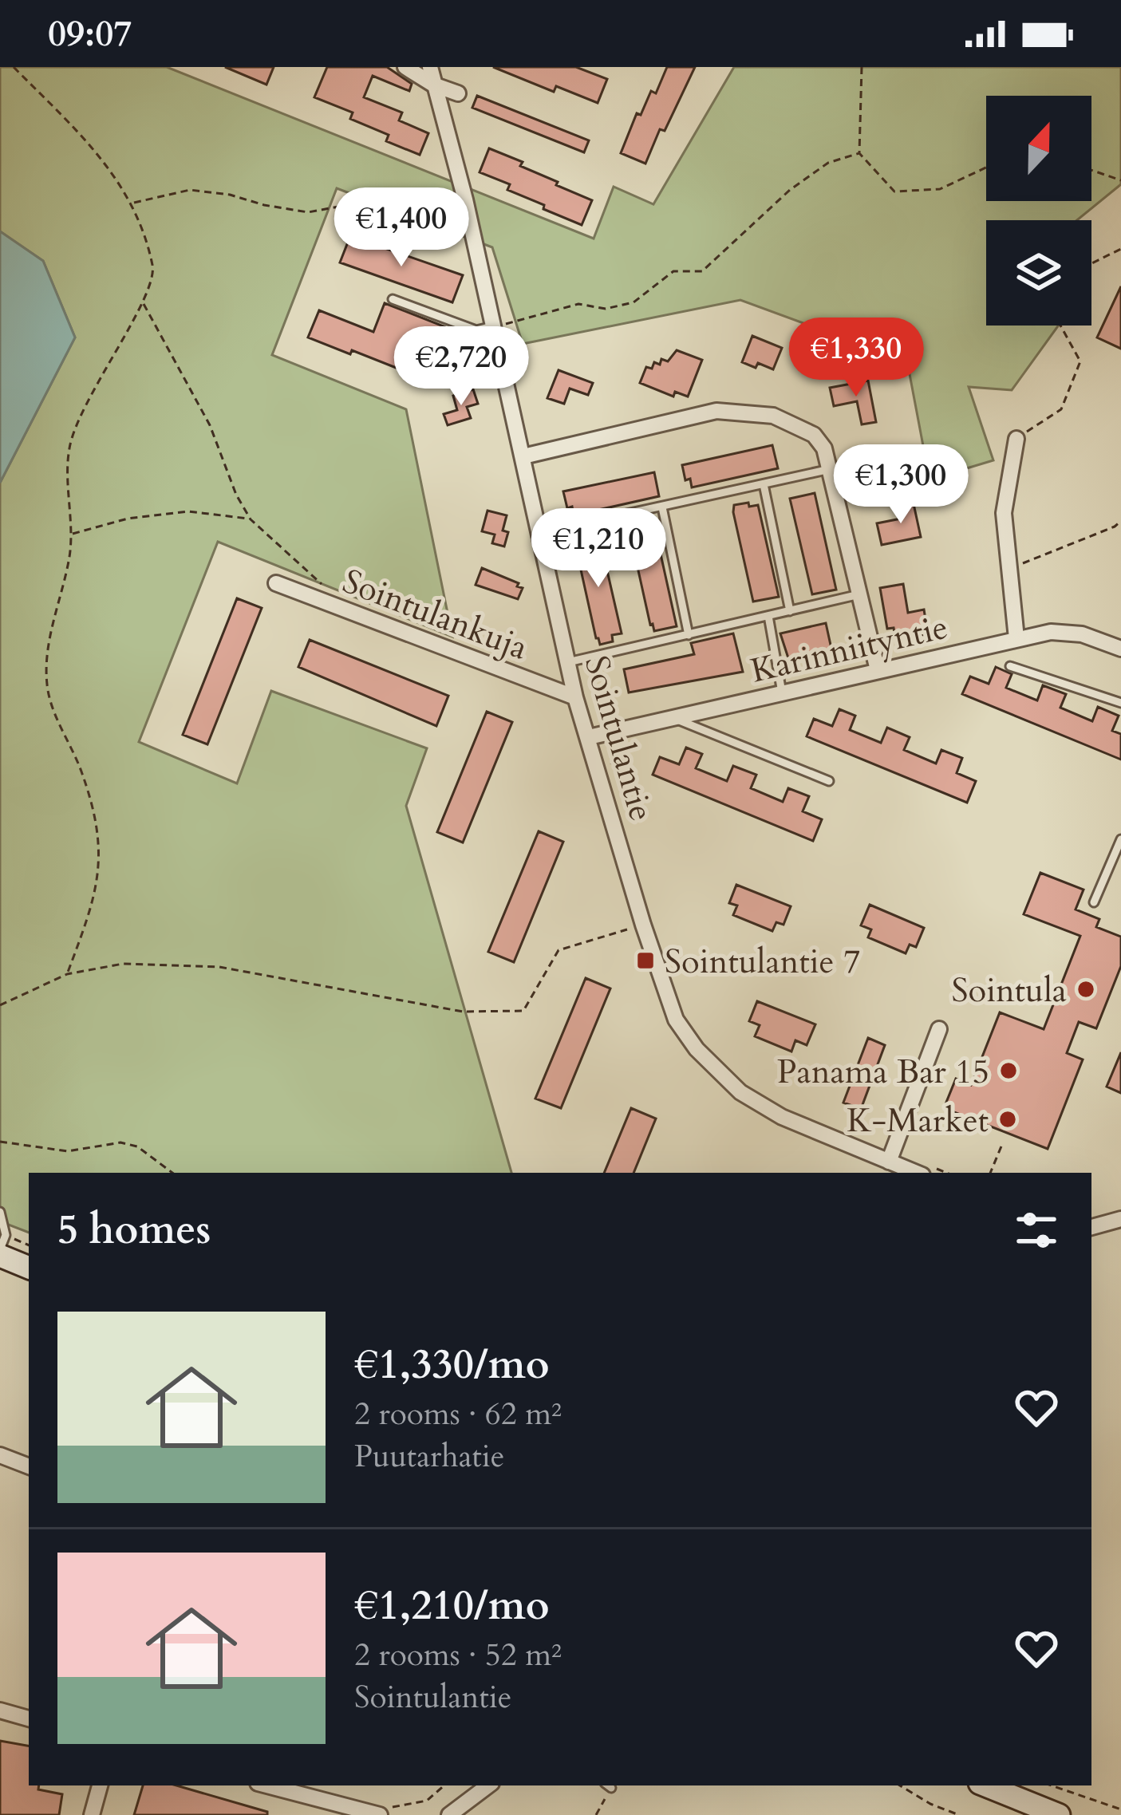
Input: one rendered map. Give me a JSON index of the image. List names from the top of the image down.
{
  "streets": {
    "street": ["Sointulankuja", "Karinniityntie", "Sointulantie"]
  },
  "crossings": [
    ["Sointulankuja", "Sointulantie"],
    ["Karinniityntie", "Sointulantie"]
  ],
  "places": {
    "transit": ["Sointulantie 7"],
    "other": ["Sointula", "Panama Bar 15", "K-Market"]
  },
  "north": "top",
  "page": {
    "status": "09:07",
    "price": [
      "€1,400",
      "€1,330",
      "€2,720",
      "€1,300",
      "€1,210"
    ],
    "heading": "5 homes",
    "list": [
      {
        "name": "€1,330/mo",
        "note": "2 rooms · 62 m² · Puutarhatie"
      },
      {
        "name": "€1,210/mo",
        "note": "2 rooms · 52 m² · Sointulantie"
      }
    ]
  }
}
